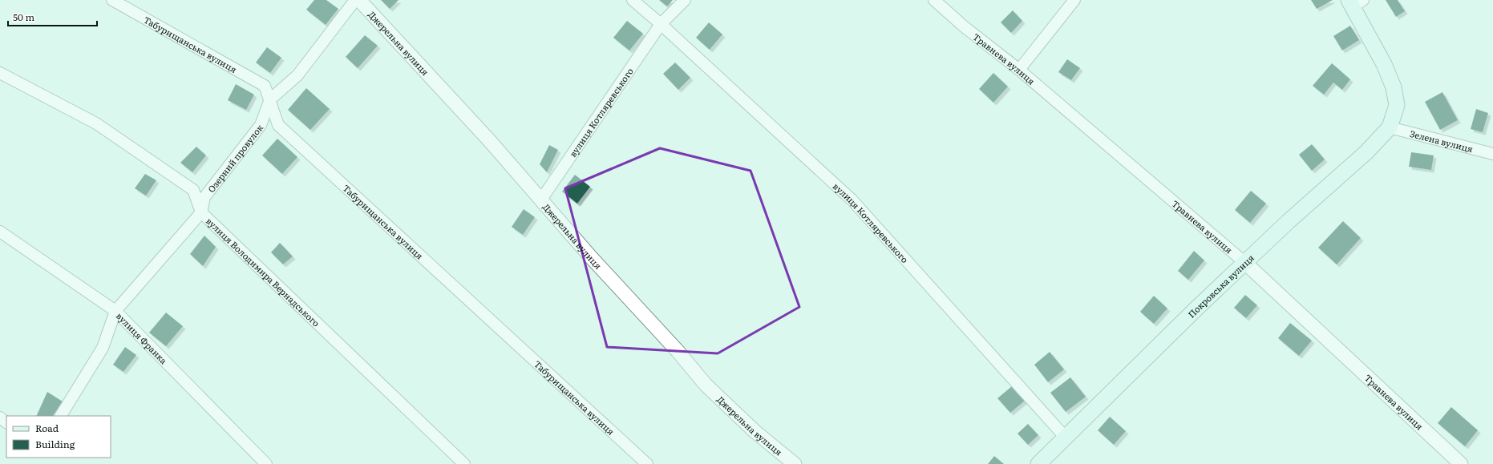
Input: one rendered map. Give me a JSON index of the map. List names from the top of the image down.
{
  "streets": {
    "main road": ["Покровська вулиця"],
    "street": [
      "Джерельна вулиця",
      "Табурищанська вулиця",
      "Травнева вулиця",
      "вулиця Котляревського",
      "Зелена вулиця",
      "Озерний провулок",
      "вулиця Володимира Вернадського",
      "вулиця Франка"
    ]
  },
  "crossings": [
    ["Джерельна вулиця", "вулиця Котляревського"],
    ["Табурищанська вулиця", "Озерний провулок"],
    ["Травнева вулиця", "Покровська вулиця"],
    ["вулиця Котляревського", "Покровська вулиця"],
    ["Зелена вулиця", "Покровська вулиця"],
    ["Озерний провулок", "вулиця Володимира Вернадського"],
    ["Озерний провулок", "вулиця Франка"]
  ],
  "legend": ["Road", "Building"],
  "scale_bar": "50 m"
}
